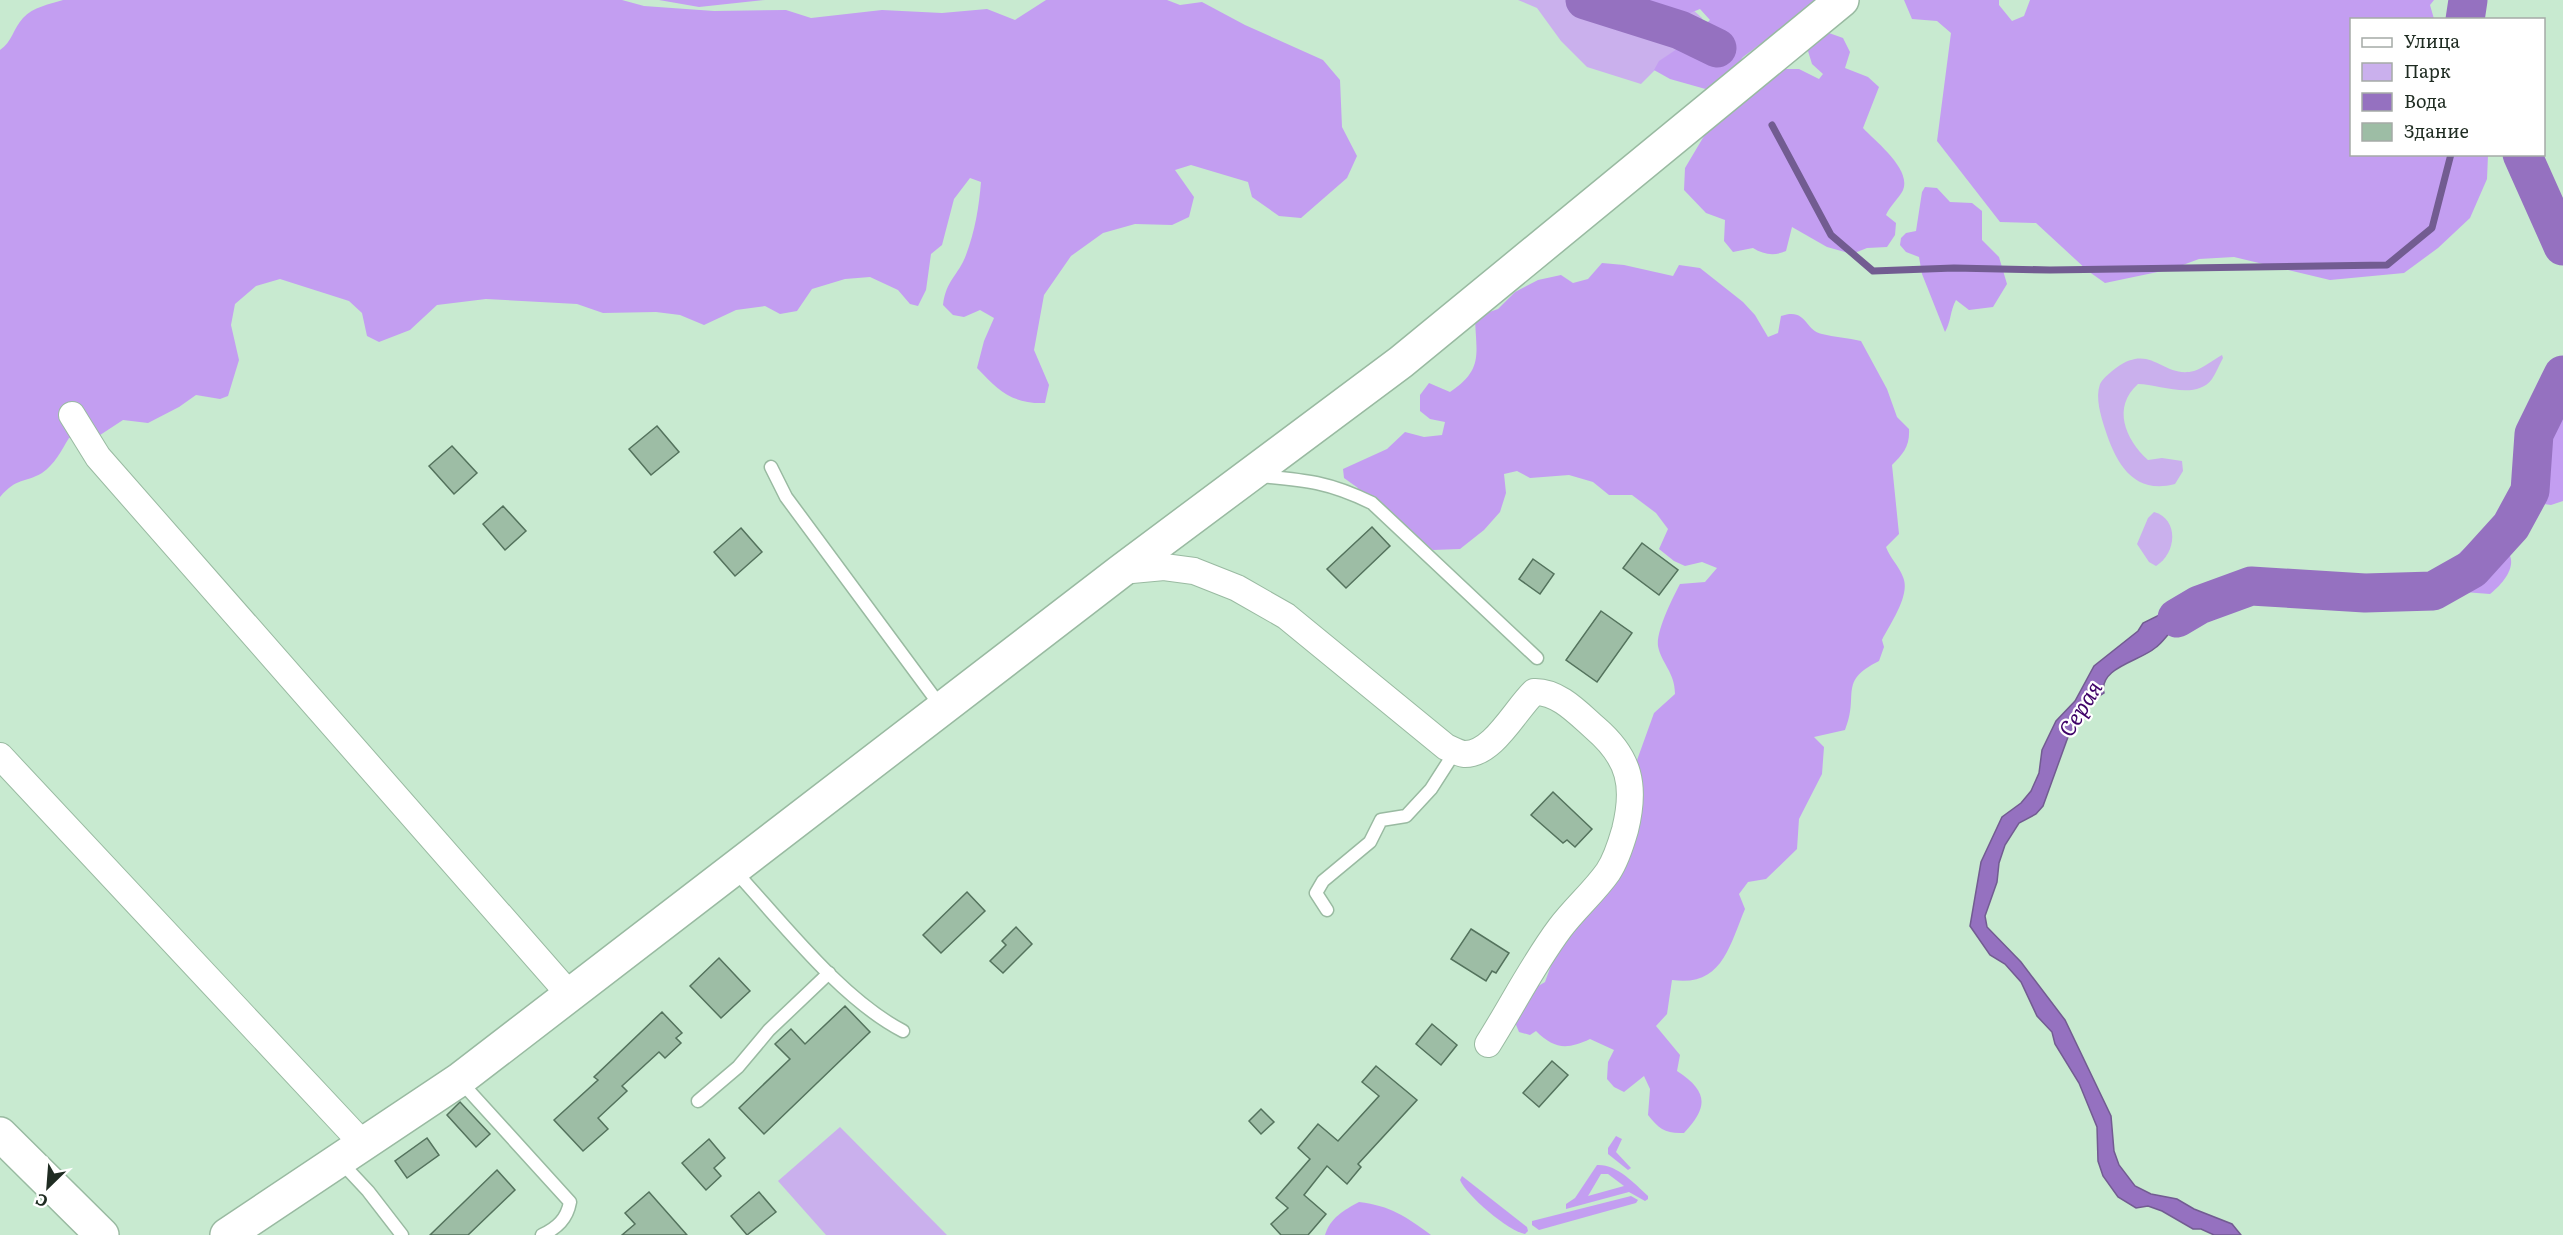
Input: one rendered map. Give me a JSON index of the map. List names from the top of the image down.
{
  "water": ["Серая"],
  "legend": [
    "Улица",
    "Парк",
    "Вода",
    "Здание"
  ],
  "north": "bottom left"
}
